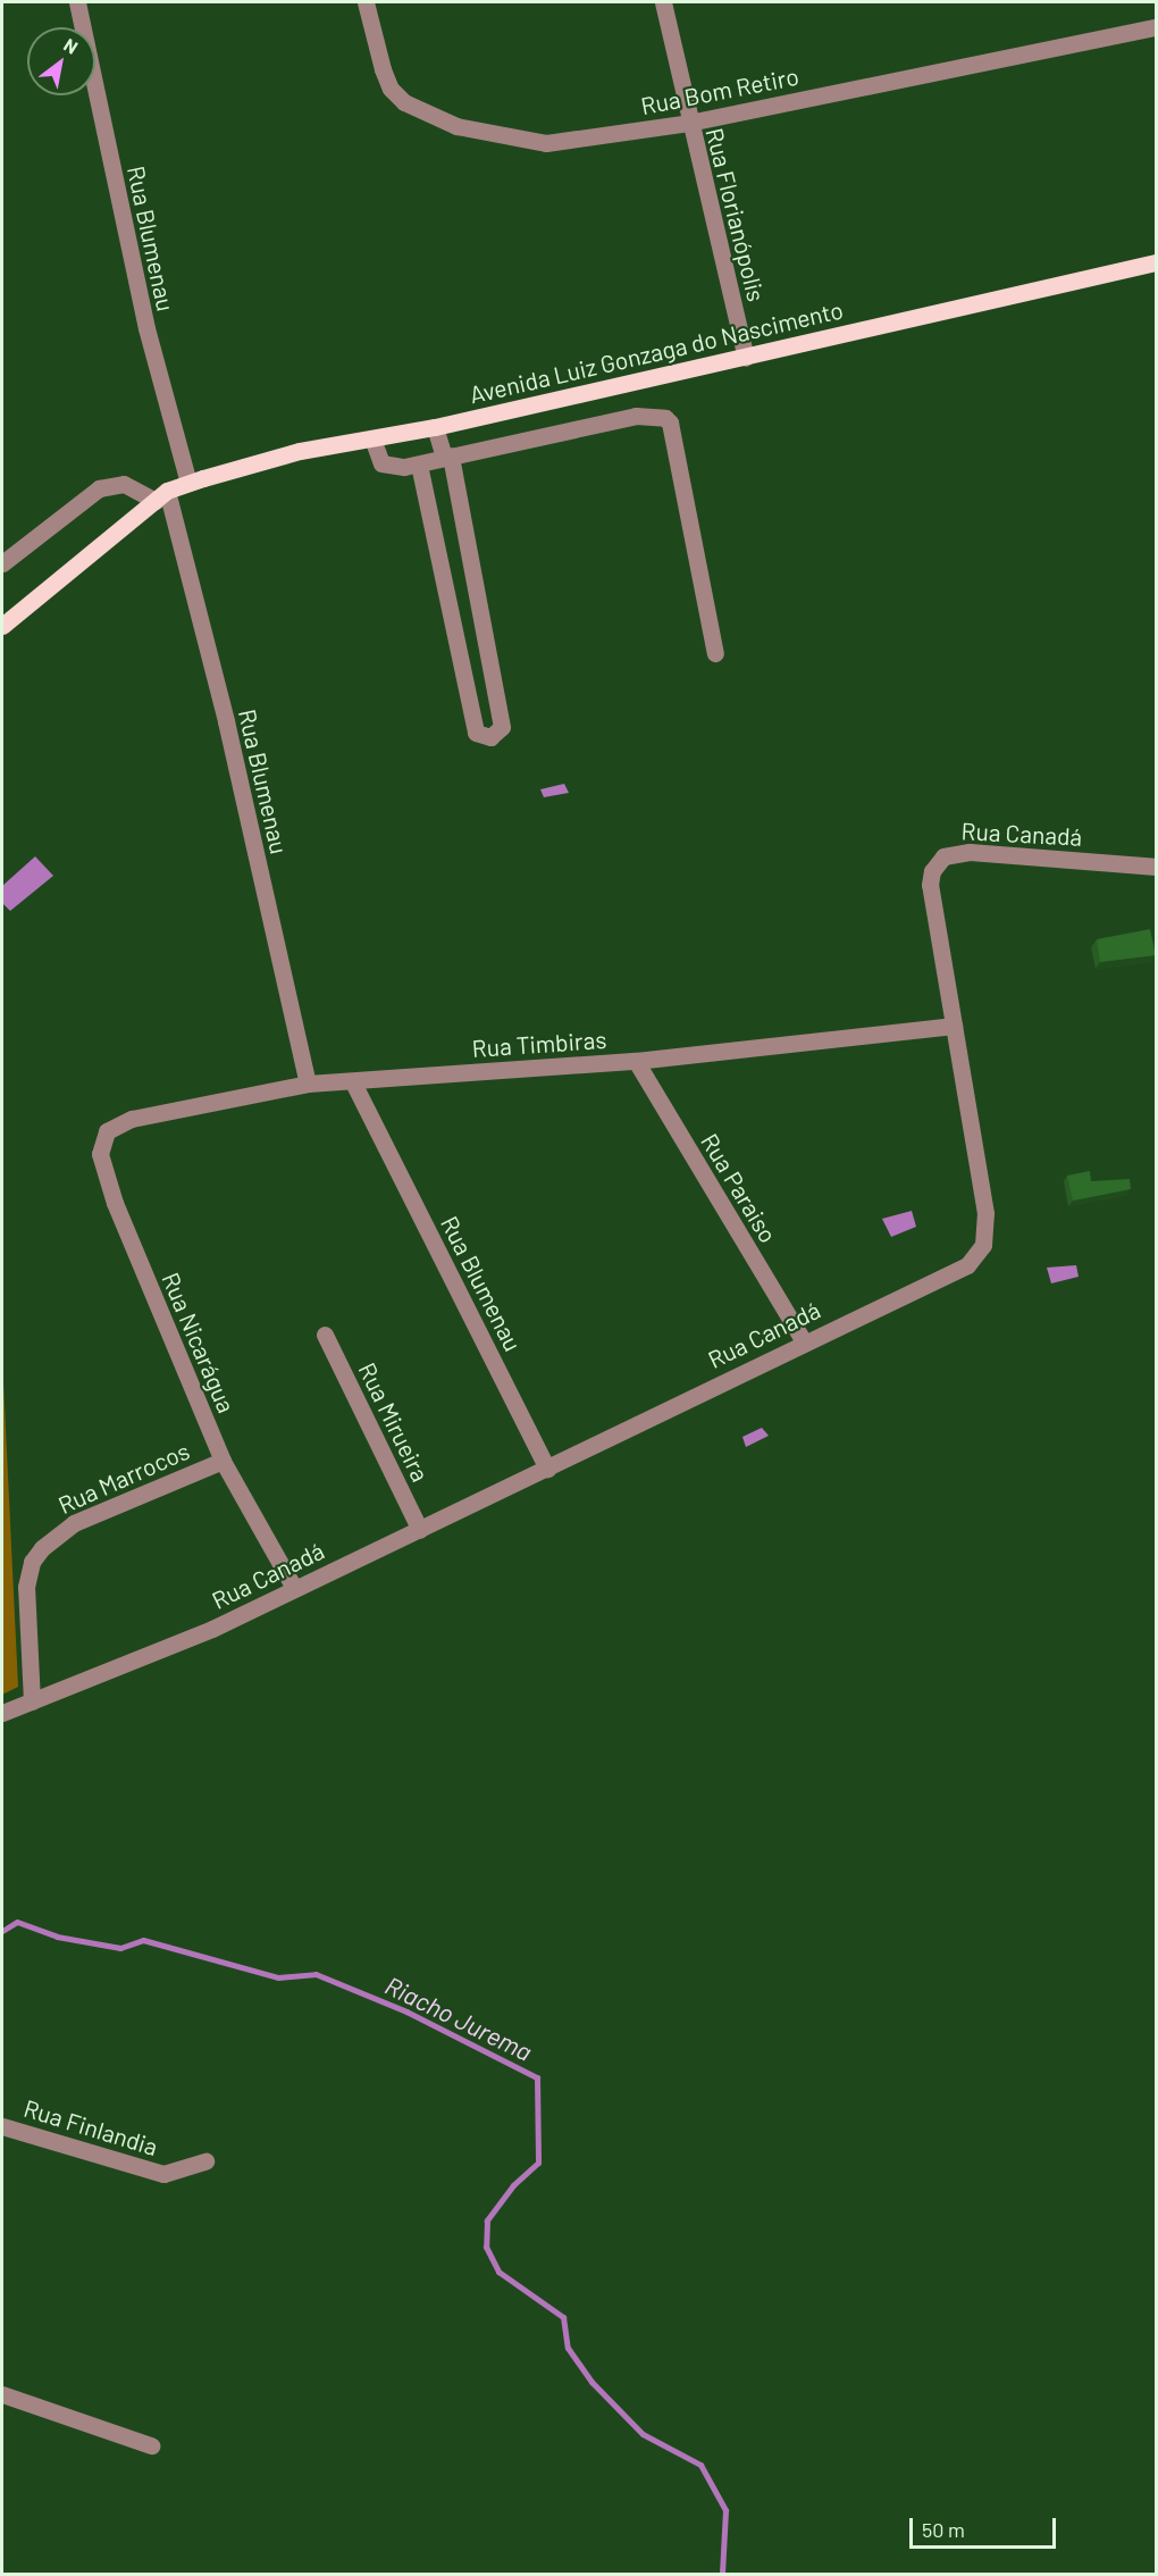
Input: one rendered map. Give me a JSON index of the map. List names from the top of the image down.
{
  "streets": {
    "main road": ["Avenida Luiz Gonzaga do Nascimento"],
    "street": [
      "Rua Bom Retiro",
      "Rua Florianópolis",
      "Rua Blumenau",
      "Rua Canadá",
      "Rua Timbiras",
      "Rua Paraiso",
      "Rua Nicarágua",
      "Rua Mirueira",
      "Rua Marrocos",
      "Rua Finlandia"
    ]
  },
  "crossings": [
    ["Rua Bom Retiro", "Rua Florianópolis"],
    ["Rua Florianópolis", "Avenida Luiz Gonzaga do Nascimento"],
    ["Rua Blumenau", "Avenida Luiz Gonzaga do Nascimento"],
    ["Rua Blumenau", "Rua Canadá"],
    ["Rua Blumenau", "Rua Timbiras"],
    ["Rua Canadá", "Rua Timbiras"],
    ["Rua Canadá", "Rua Paraiso"],
    ["Rua Canadá", "Rua Nicarágua"],
    ["Rua Canadá", "Rua Mirueira"],
    ["Rua Canadá", "Rua Marrocos"],
    ["Rua Timbiras", "Rua Paraiso"],
    ["Rua Timbiras", "Rua Nicarágua"],
    ["Rua Nicarágua", "Rua Marrocos"]
  ],
  "water": ["Riacho Jurema"],
  "scale_bar": "50 m",
  "north": "top right"
}
